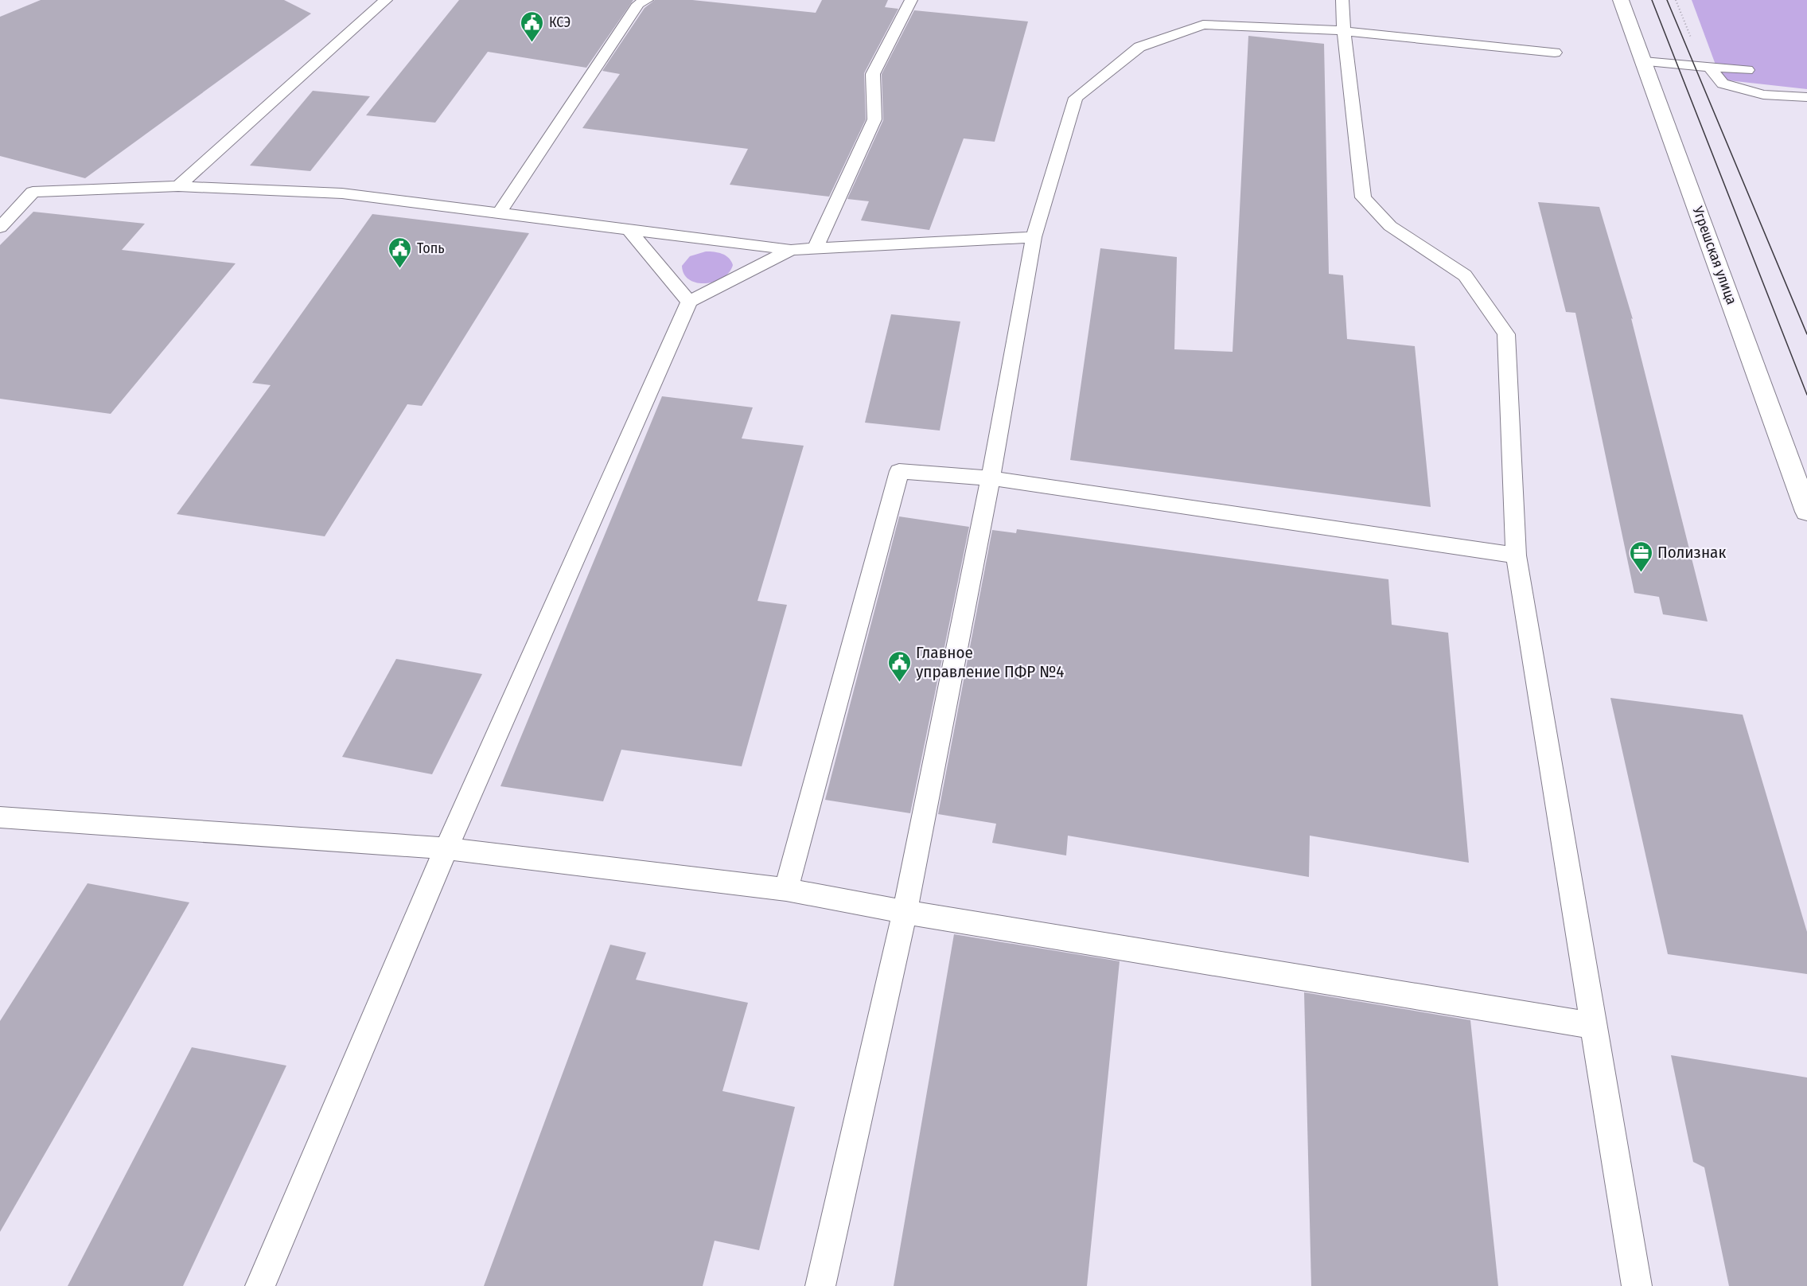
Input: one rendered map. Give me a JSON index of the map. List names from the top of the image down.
{
  "streets": {
    "street": ["Угрешская улица"]
  },
  "places": {
    "public building": ["КСЭ", "Топь", "Главное управление ПФР №4"],
    "office": ["Полизнак"]
  }
}
